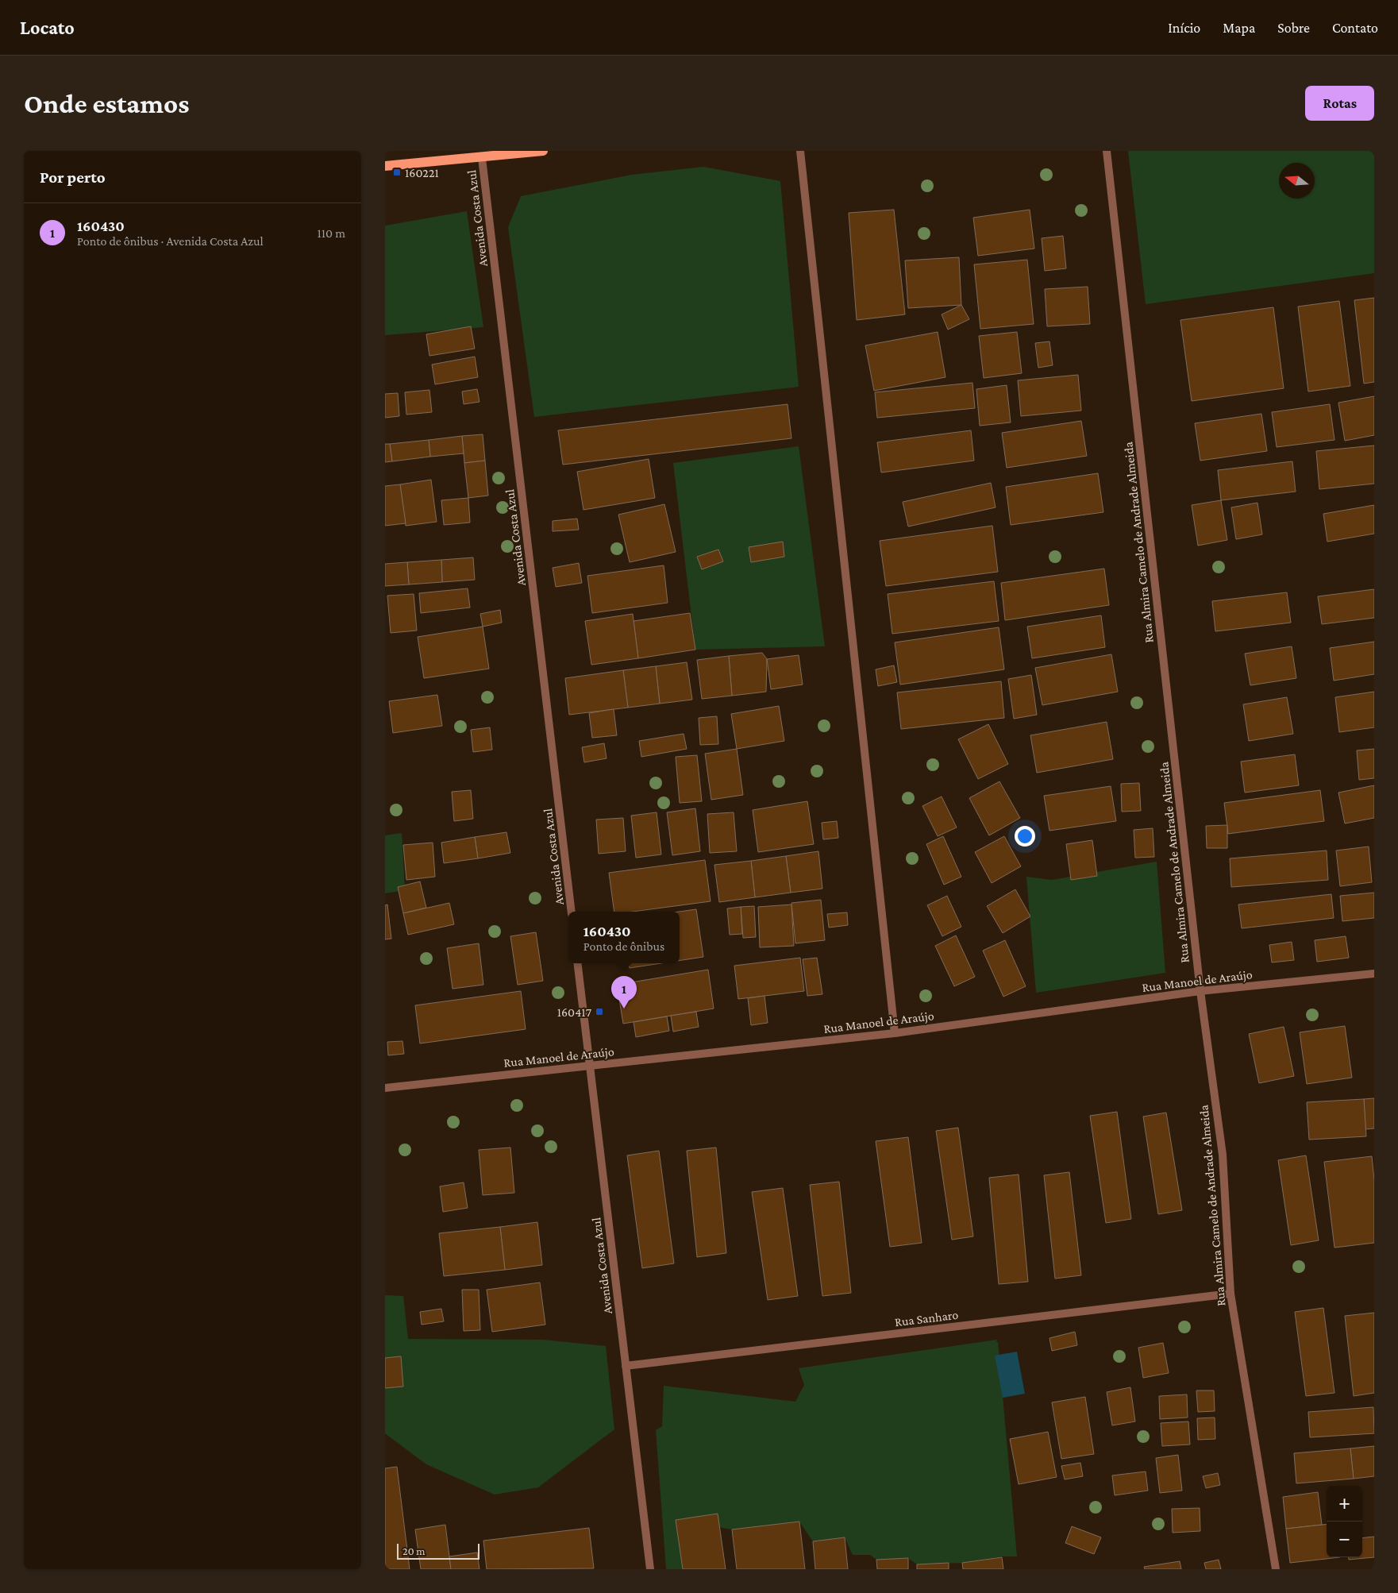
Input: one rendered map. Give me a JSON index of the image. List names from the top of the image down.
{
  "streets": {
    "street": [
      "Avenida Costa Azul",
      "Rua Almira Camelo de Andrade Almeida",
      "Rua Manoel de Araújo",
      "Rua Sanharo"
    ]
  },
  "crossings": [
    ["Avenida Costa Azul", "Rua Manoel de Araújo"],
    ["Avenida Costa Azul", "Rua Sanharo"],
    ["Rua Almira Camelo de Andrade Almeida", "Rua Manoel de Araújo"],
    ["Rua Almira Camelo de Andrade Almeida", "Rua Sanharo"]
  ],
  "places": {
    "transit": ["160221", "160417"]
  },
  "scale_bar": "20 m",
  "north": "left",
  "page": {
    "header": "Locato",
    "nav": [
      "Início",
      "Mapa",
      "Sobre",
      "Contato"
    ],
    "buttons": "Rotas",
    "title": "Onde estamos",
    "heading": "Por perto",
    "list": [
      {
        "mark": "1",
        "name": "160430",
        "note": "Ponto de ônibus · Avenida Costa Azul",
        "value": "110 m"
      }
    ],
    "popup": ["160430", "Ponto de ônibus"],
    "pins": "1",
    "map_buttons": ["+", "−"],
    "scale": "20 m"
  }
}
